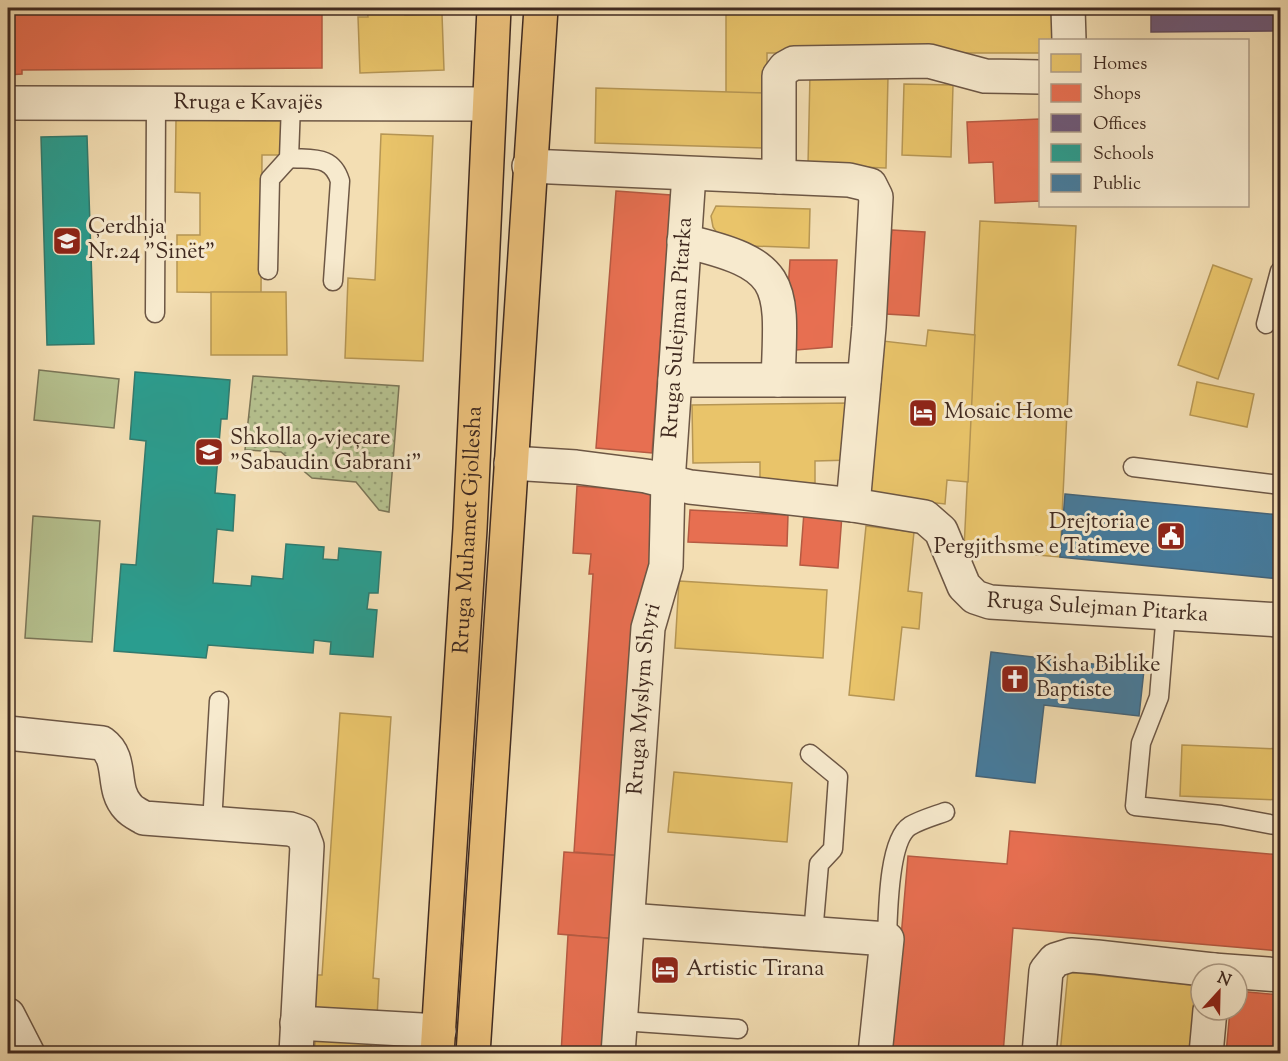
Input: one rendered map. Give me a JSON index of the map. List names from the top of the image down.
{
  "streets": {
    "main road": ["Rruga Muhamet Gjollesha"],
    "street": ["Rruga e Kavajës", "Rruga Sulejman Pitarka", "Rruga Myslym Shyri"]
  },
  "crossings": [
    ["Rruga e Kavajës", "Rruga Muhamet Gjollesha"],
    ["Rruga Sulejman Pitarka", "Rruga Muhamet Gjollesha"],
    ["Rruga Sulejman Pitarka", "Rruga Myslym Shyri"]
  ],
  "places": {
    "school or university": ["Çerdhja Nr.24 \"Sinët\"", "Shkolla 9-vjeçare \"Sabaudin Gabrani\""],
    "hotel": ["Mosaic Home", "Artistic Tirana"],
    "public building": ["Drejtoria e Pergjithsme e Tatimeve"],
    "church": ["Kisha Biblike Baptiste"]
  },
  "legend": [
    "Homes",
    "Shops",
    "Offices",
    "Schools",
    "Public"
  ],
  "north": "top"
}
